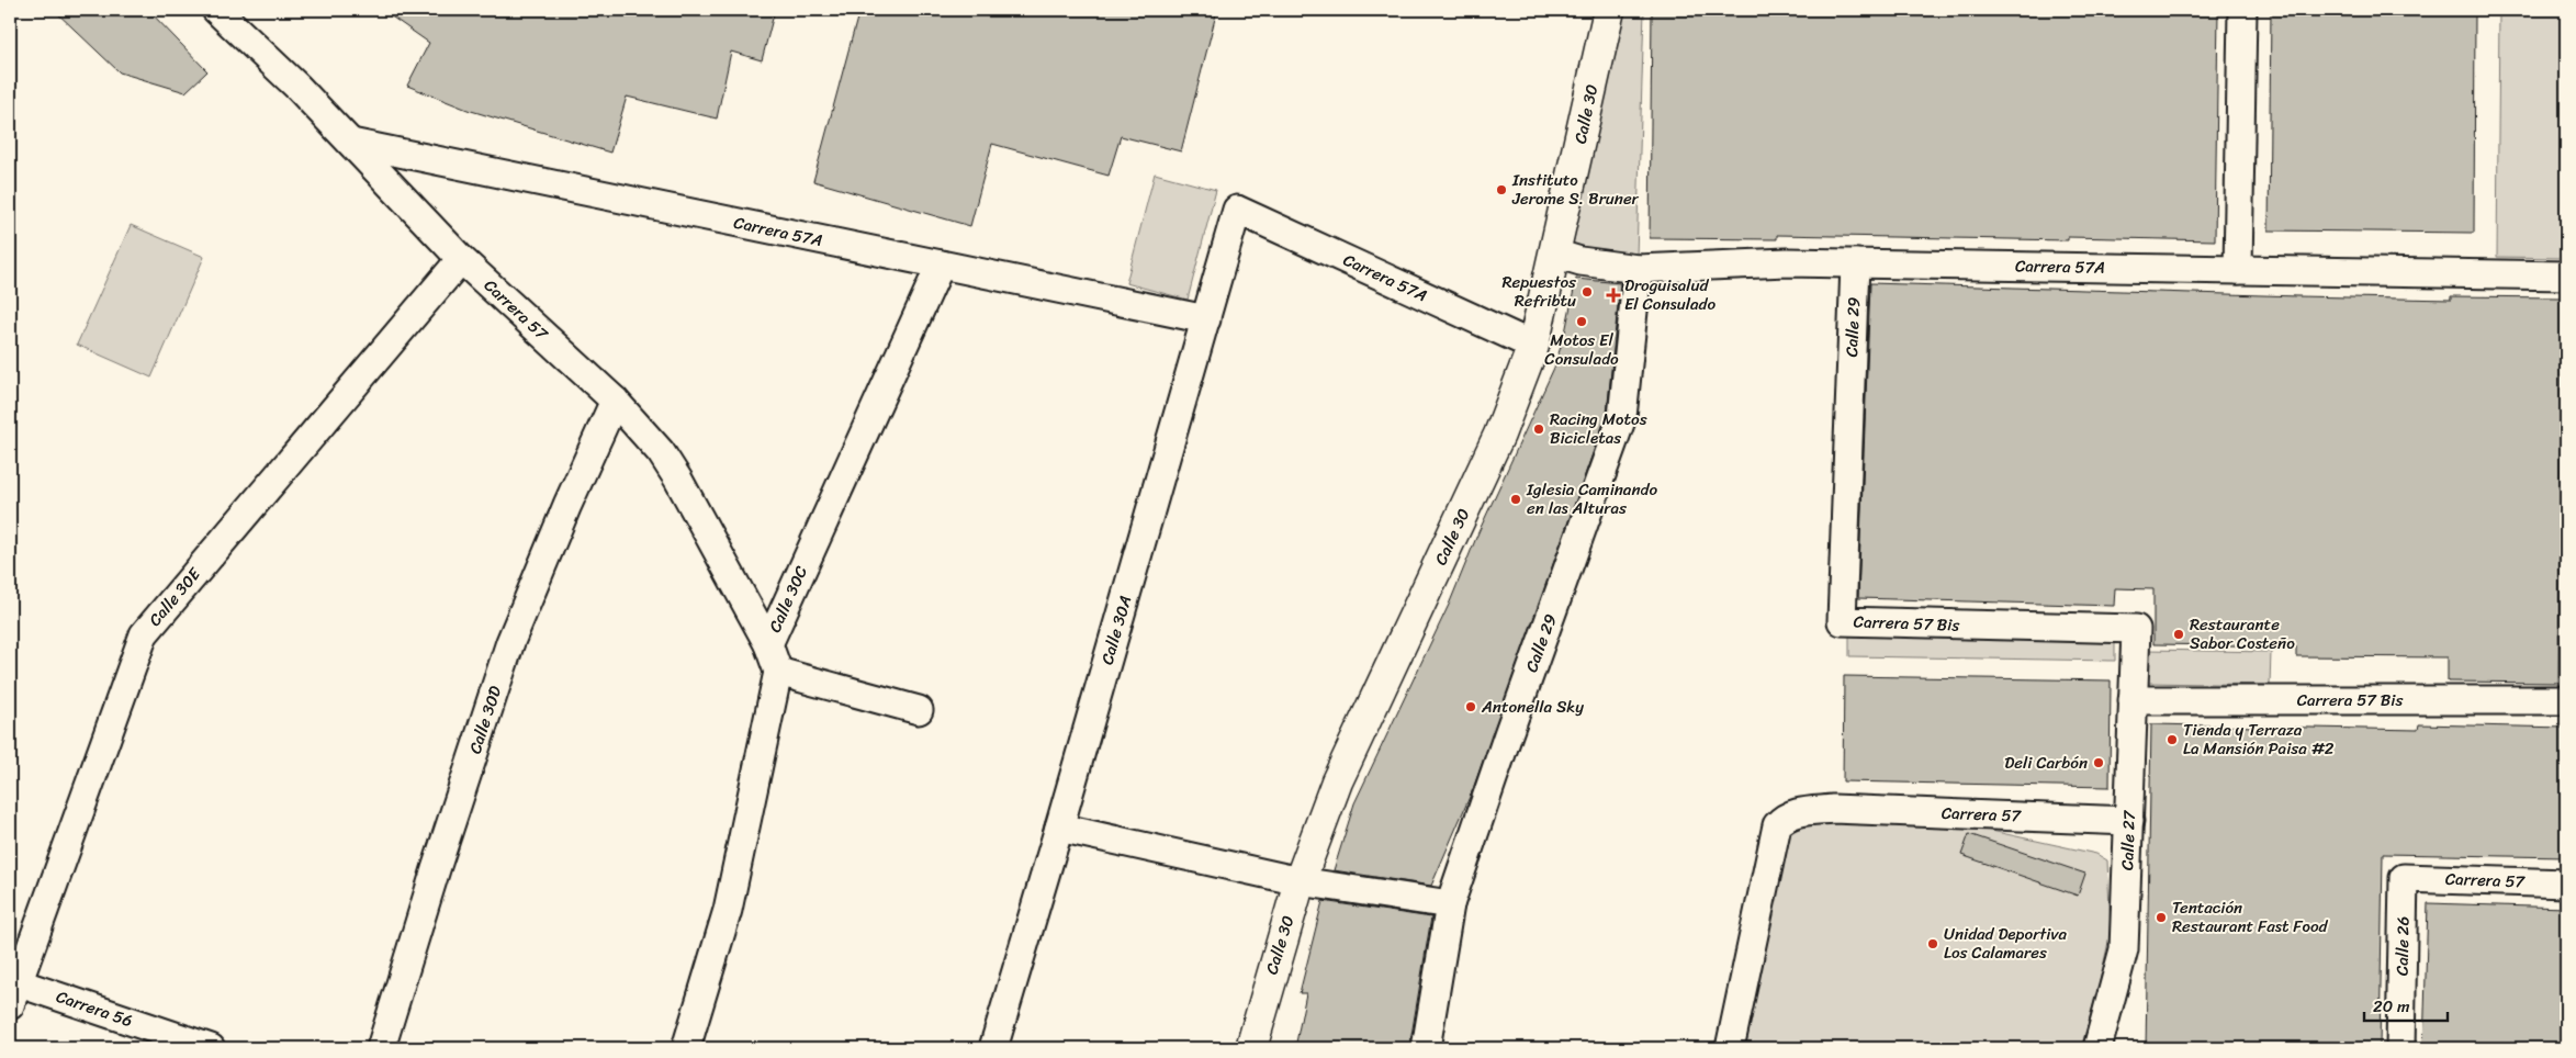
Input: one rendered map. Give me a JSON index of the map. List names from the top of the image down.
{
  "streets": {
    "main road": ["Calle 30"],
    "street": [
      "Carrera 57A",
      "Carrera 57",
      "Calle 29",
      "Calle 30E",
      "Calle 30C",
      "Carrera 57 Bis",
      "Calle 30A",
      "Calle 30D",
      "Calle 27",
      "Calle 26",
      "Carrera 56"
    ]
  },
  "crossings": [
    ["Calle 30", "Carrera 57A"],
    ["Carrera 57A", "Carrera 57"],
    ["Carrera 57A", "Calle 29"],
    ["Carrera 57A", "Calle 30C"],
    ["Carrera 57A", "Calle 30A"],
    ["Carrera 57", "Calle 30E"],
    ["Carrera 57", "Calle 30C"],
    ["Carrera 57", "Calle 30D"],
    ["Carrera 57", "Calle 27"],
    ["Carrera 57", "Calle 26"],
    ["Calle 29", "Carrera 57 Bis"],
    ["Calle 30E", "Carrera 56"],
    ["Carrera 57 Bis", "Calle 27"]
  ],
  "places": {
    "other": [
      "Instituto Jerome S. Bruner",
      "Repuestos Refribtu",
      "Motos El Consulado",
      "Racing Motos Bicicletas",
      "Iglesia Caminando en las Alturas",
      "Restaurante Sabor Costeño",
      "Antonella Sky",
      "Tienda y Terraza La Mansión Paisa #2",
      "Deli Carbón",
      "Tentación Restaurant Fast Food",
      "Unidad Deportiva Los Calamares"
    ],
    "health": ["Droguisalud El Consulado"]
  },
  "scale_bar": "20 m"
}
